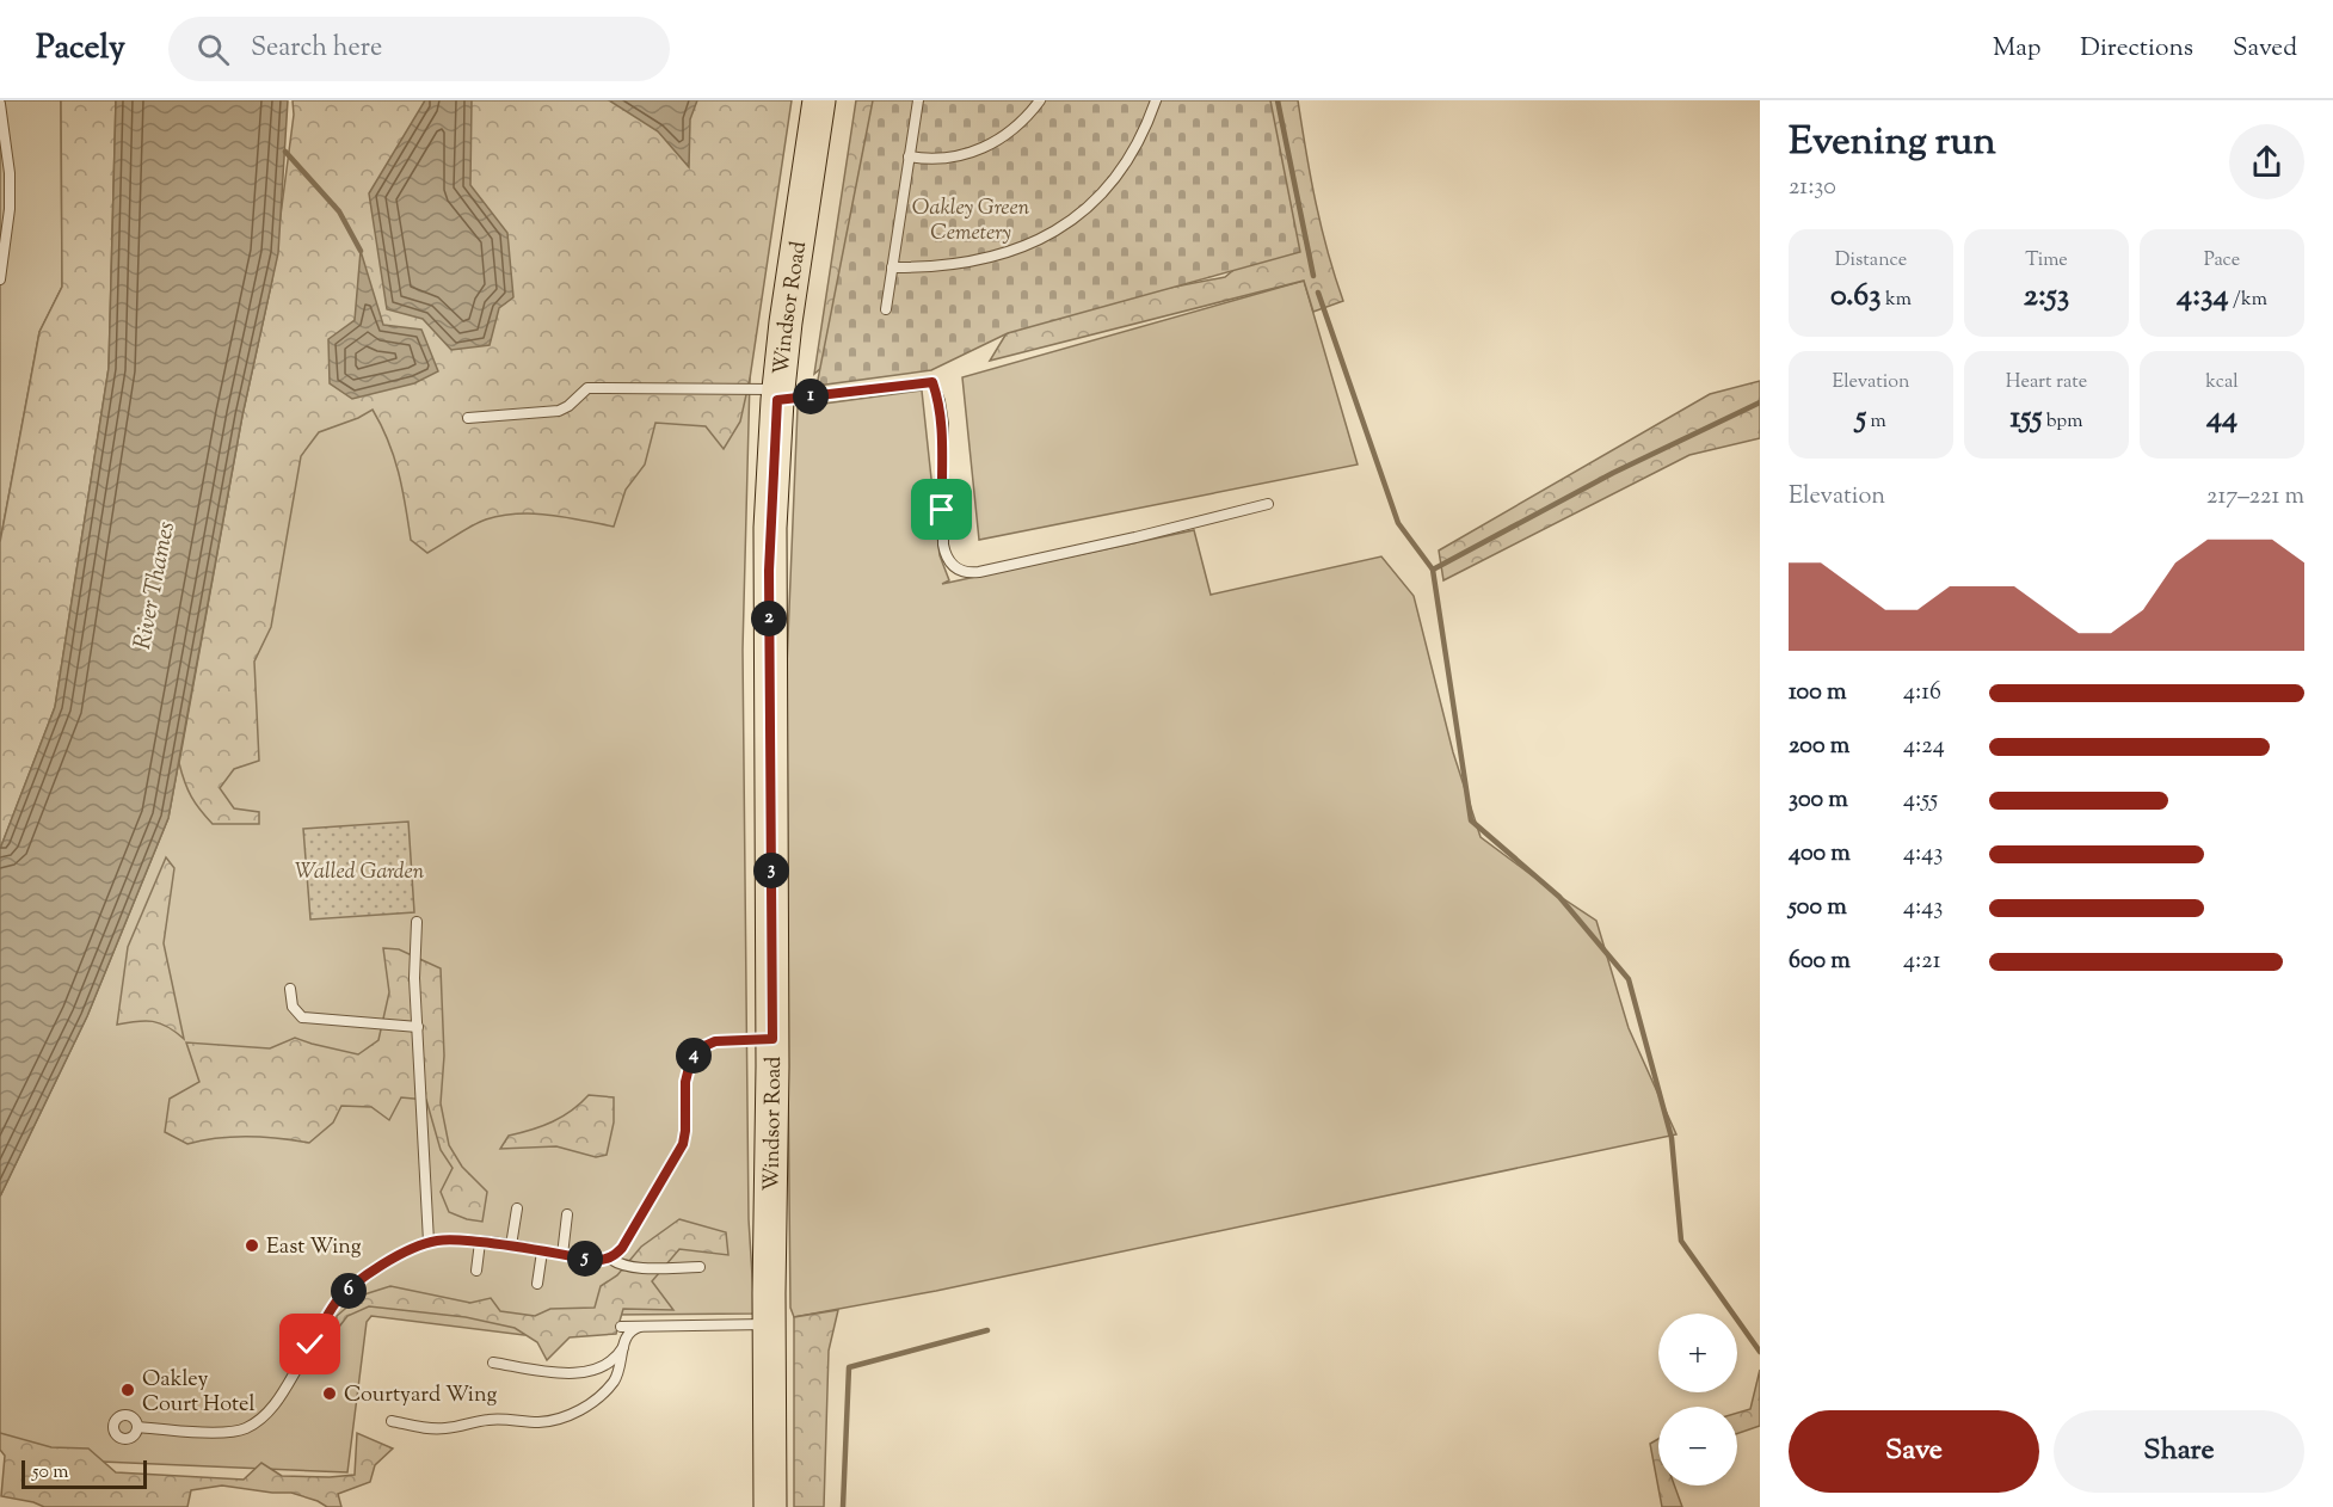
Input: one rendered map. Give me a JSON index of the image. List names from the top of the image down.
{
  "streets": {
    "main road": ["Windsor Road"]
  },
  "water": ["River Thames"],
  "parks": ["Oakley Green Cemetery", "Walled Garden"],
  "places": ["East Wing", "Oakley Court Hotel", "Courtyard Wing"],
  "scale_bar": "50 m",
  "page": {
    "header": "Pacely",
    "search": "Search here",
    "nav": ["Map", "Directions", "Saved"],
    "heading": ["Evening run", "21:30"],
    "stats": [
      ["Distance", "0.63 km"],
      ["Time", "2:53"],
      ["Pace", "4:34 /km"],
      ["Elevation", "5 m"],
      ["Heart rate", "155 bpm"],
      ["kcal", "44"]
    ],
    "pins": [
      "1",
      "2",
      "3",
      "4",
      "5",
      "6"
    ],
    "chart": ["Elevation", "217–221 m"],
    "list": [
      {
        "name": "100 m",
        "note": "4:16"
      },
      {
        "name": "200 m",
        "note": "4:24"
      },
      {
        "name": "300 m",
        "note": "4:55"
      },
      {
        "name": "400 m",
        "note": "4:43"
      },
      {
        "name": "500 m",
        "note": "4:43"
      },
      {
        "name": "600 m",
        "note": "4:21"
      }
    ],
    "map_buttons": ["+", "−"],
    "buttons": ["Save", "Share"],
    "scale": "50 m"
  }
}
